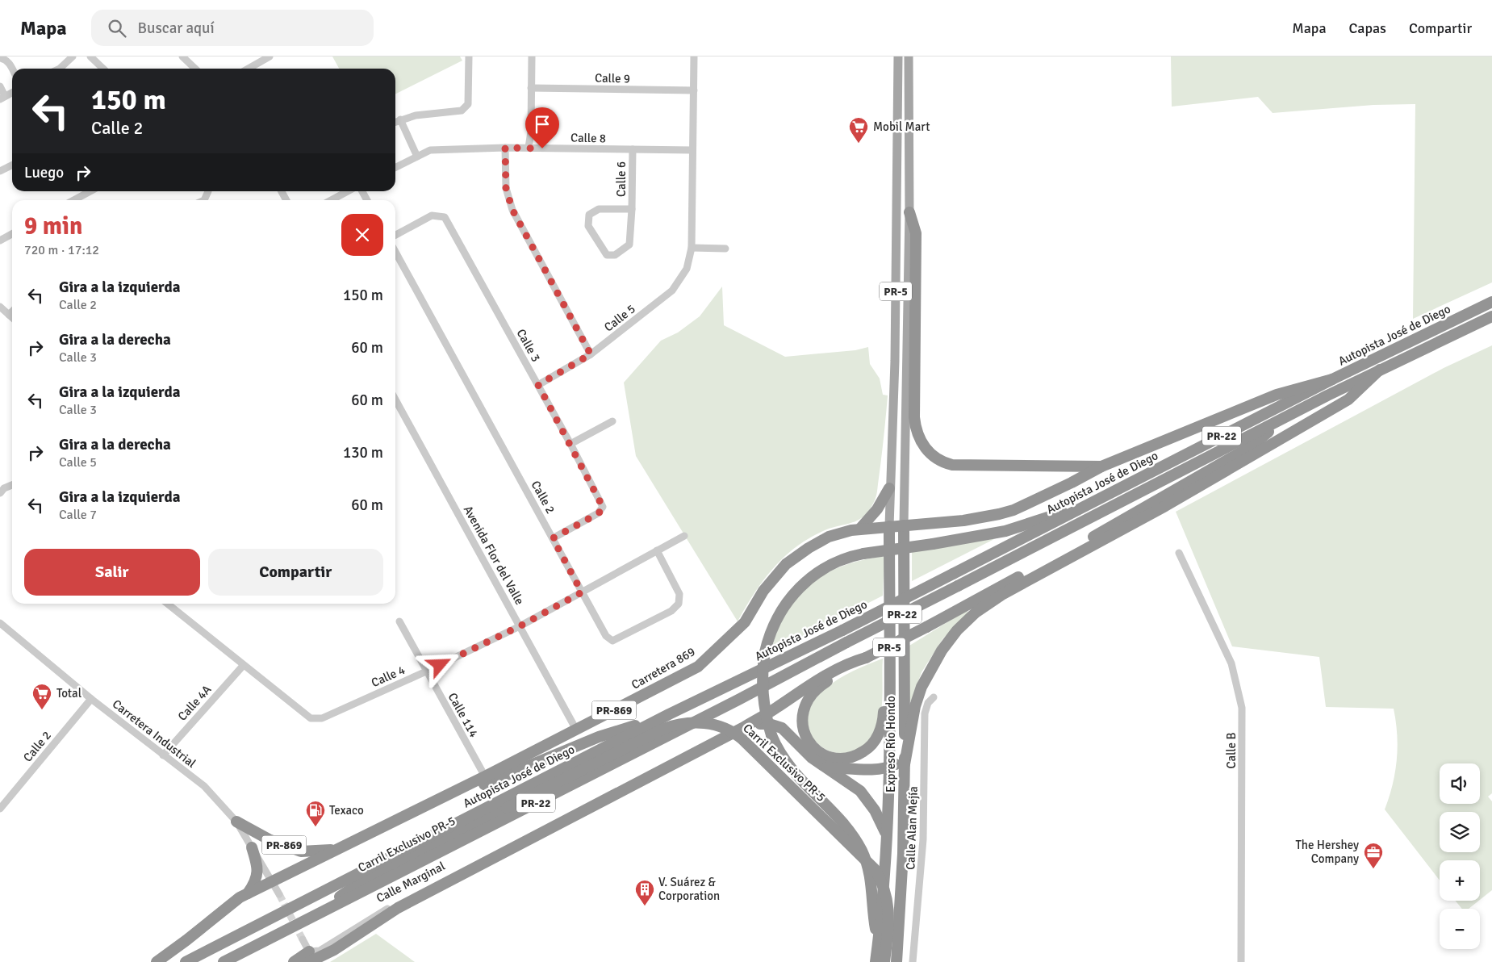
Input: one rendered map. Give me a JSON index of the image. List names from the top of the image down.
{
  "streets": {
    "highway": [
      "PR-5",
      "Autopista José de Diego",
      "PR-22",
      "Carretera 869",
      "PR-869",
      "Expreso Río Hondo",
      "Carril Exclusivo PR-5",
      "Calle Marginal"
    ],
    "street": [
      "Calle 9",
      "Calle 8",
      "Calle 6",
      "Calle 5",
      "Calle 3",
      "Calle 2",
      "Avenida Flor del Valle",
      "Calle 4",
      "Calle 4A",
      "Calle 114",
      "Carretera Industrial",
      "Calle B",
      "Calle Alan Mejía"
    ]
  },
  "crossings": [
    ["Calle 9", "Calle 5"],
    ["Calle 8", "Calle 6"],
    ["Calle 8", "Calle 5"],
    ["PR-5", "Carretera 869"],
    ["PR-5", "Expreso Río Hondo"],
    ["Calle 5", "Calle 3"],
    ["Autopista José de Diego", "Carretera 869"],
    ["Calle 3", "Calle 2"],
    ["Calle 2", "Calle 4"],
    ["Calle 2", "Carretera Industrial"],
    ["Avenida Flor del Valle", "Carretera 869"],
    ["Avenida Flor del Valle", "Calle 4"],
    ["Carretera 869", "PR-869"],
    ["Carretera 869", "Calle 114"],
    ["Carretera 869", "Carretera Industrial"],
    ["Carretera 869", "Expreso Río Hondo"],
    ["Calle 4", "Calle 4A"],
    ["Calle 4", "Calle 114"],
    ["Calle 4A", "Carretera Industrial"],
    ["PR-869", "Carretera Industrial"]
  ],
  "places": {
    "supermarket": ["Mobil Mart", "Total"],
    "fuel station": ["Texaco"],
    "office": ["The Hershey Company"],
    "building": ["V. Suárez & Corporation"]
  },
  "page": {
    "header": "Mapa",
    "search": "Buscar aquí",
    "nav": ["Mapa", "Capas", "Compartir"],
    "turn": ["150 m", "Calle 2"],
    "then": "Luego",
    "heading": ["9 min", "720 m · 17:12"],
    "list": [
      {
        "name": "Gira a la izquierda",
        "note": "Calle 2",
        "value": "150 m"
      },
      {
        "name": "Gira a la derecha",
        "note": "Calle 3",
        "value": "60 m"
      },
      {
        "name": "Gira a la izquierda",
        "note": "Calle 3",
        "value": "60 m"
      },
      {
        "name": "Gira a la derecha",
        "note": "Calle 5",
        "value": "130 m"
      },
      {
        "name": "Gira a la izquierda",
        "note": "Calle 7",
        "value": "60 m"
      }
    ],
    "buttons": ["Salir", "Compartir"],
    "map_buttons": ["+", "−"]
  }
}
